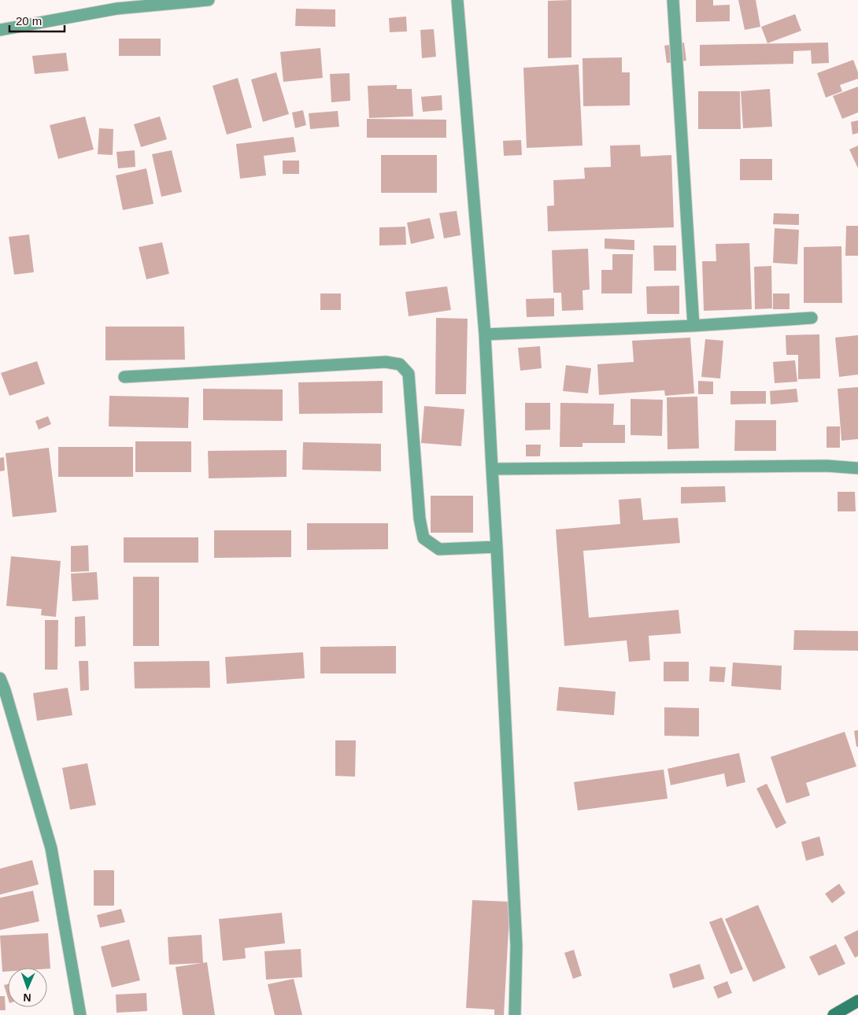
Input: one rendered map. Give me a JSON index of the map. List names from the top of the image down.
{
  "scale_bar": "20 m",
  "north": "bottom"
}
